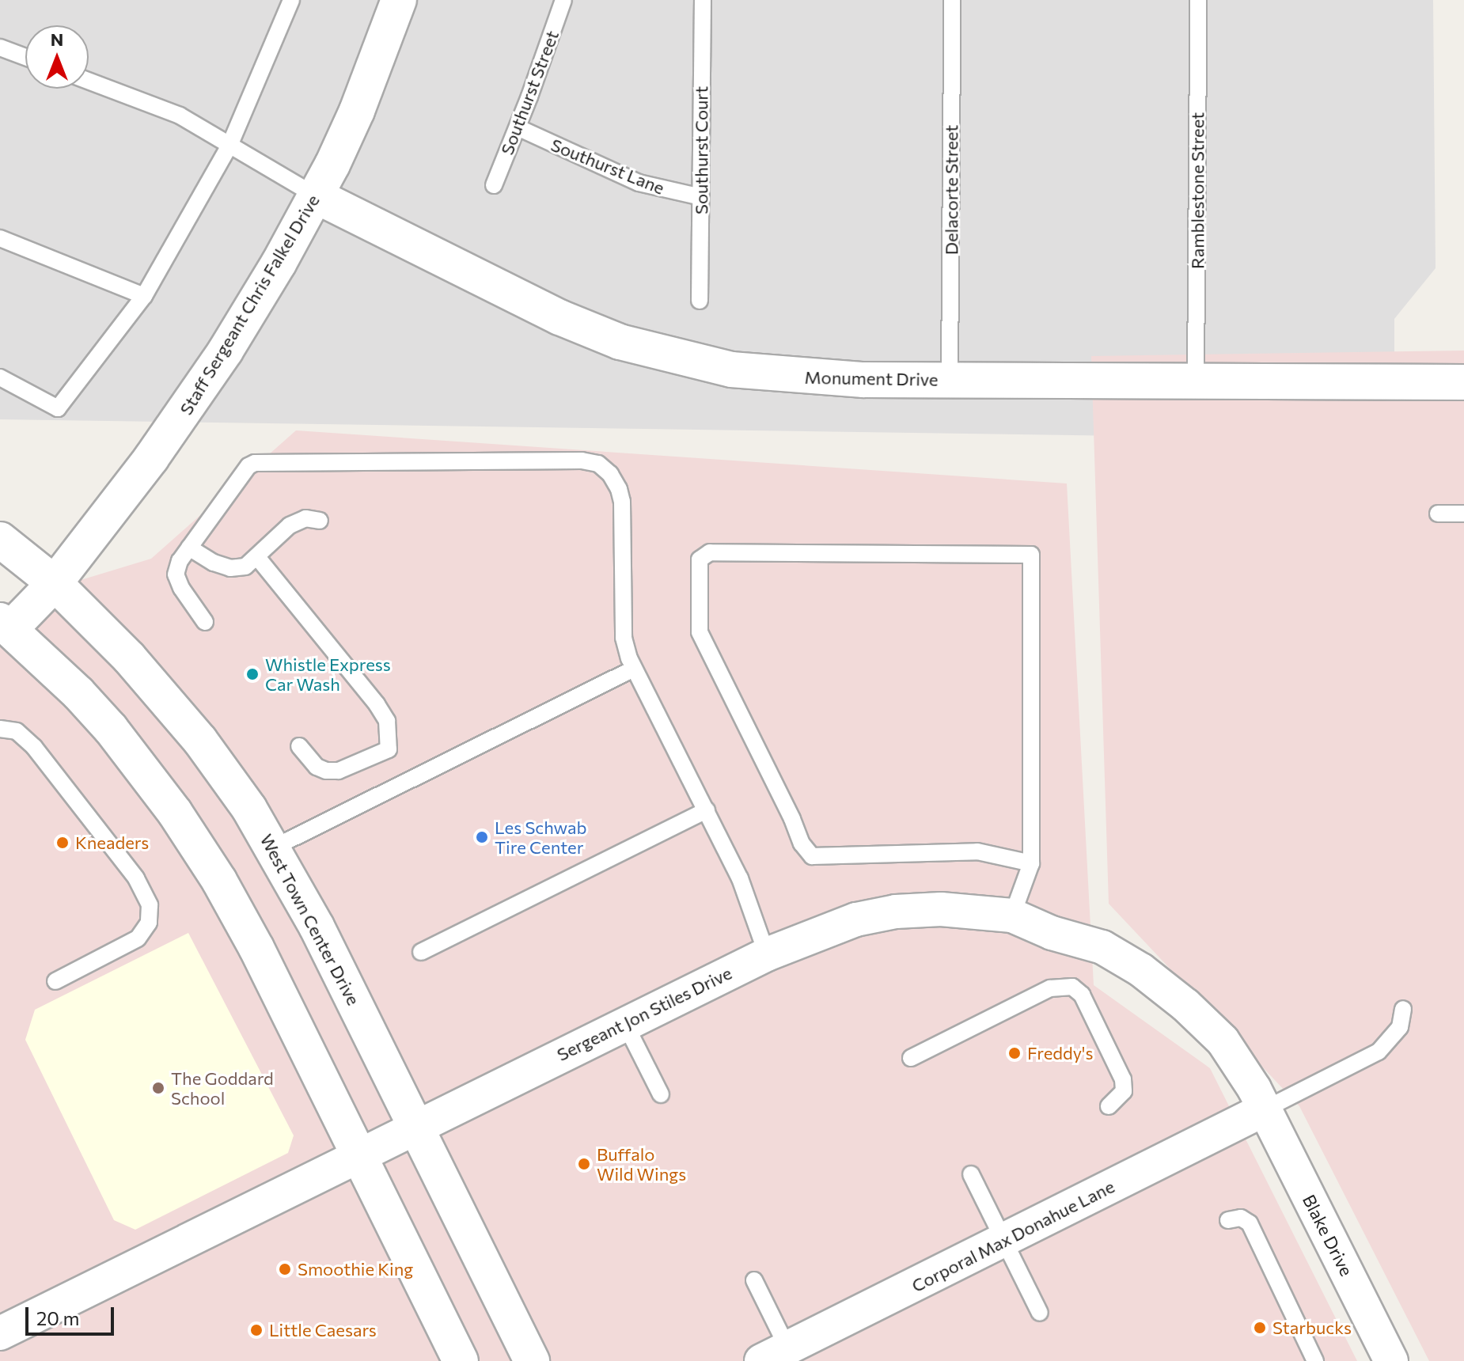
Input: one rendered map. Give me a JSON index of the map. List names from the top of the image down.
{
  "streets": {
    "street": [
      "Staff Sergeant Chris Falkel Drive",
      "Monument Drive",
      "West Town Center Drive",
      "Sergeant Jon Stiles Drive",
      "Blake Drive",
      "Corporal Max Donahue Lane"
    ],
    "lane": [
      "Southurst Street",
      "Southurst Court",
      "Southurst Lane",
      "Delacorte Street",
      "Ramblestone Street"
    ]
  },
  "crossings": [
    ["Southurst Street", "Southurst Lane"],
    ["Southurst Court", "Southurst Lane"],
    ["Delacorte Street", "Monument Drive"],
    ["Ramblestone Street", "Monument Drive"],
    ["Staff Sergeant Chris Falkel Drive", "Monument Drive"],
    ["Staff Sergeant Chris Falkel Drive", "West Town Center Drive"],
    ["West Town Center Drive", "Sergeant Jon Stiles Drive"],
    ["Sergeant Jon Stiles Drive", "Blake Drive"],
    ["Sergeant Jon Stiles Drive", "Corporal Max Donahue Lane"],
    ["Blake Drive", "Corporal Max Donahue Lane"]
  ],
  "places": [
    "Whistle Express Car Wash",
    "Les Schwab Tire Center",
    "Kneaders",
    "Freddy's",
    "The Goddard School",
    "Buffalo Wild Wings",
    "Smoothie King",
    "Starbucks",
    "Little Caesars"
  ],
  "scale_bar": "20 m",
  "north": "top"
}
